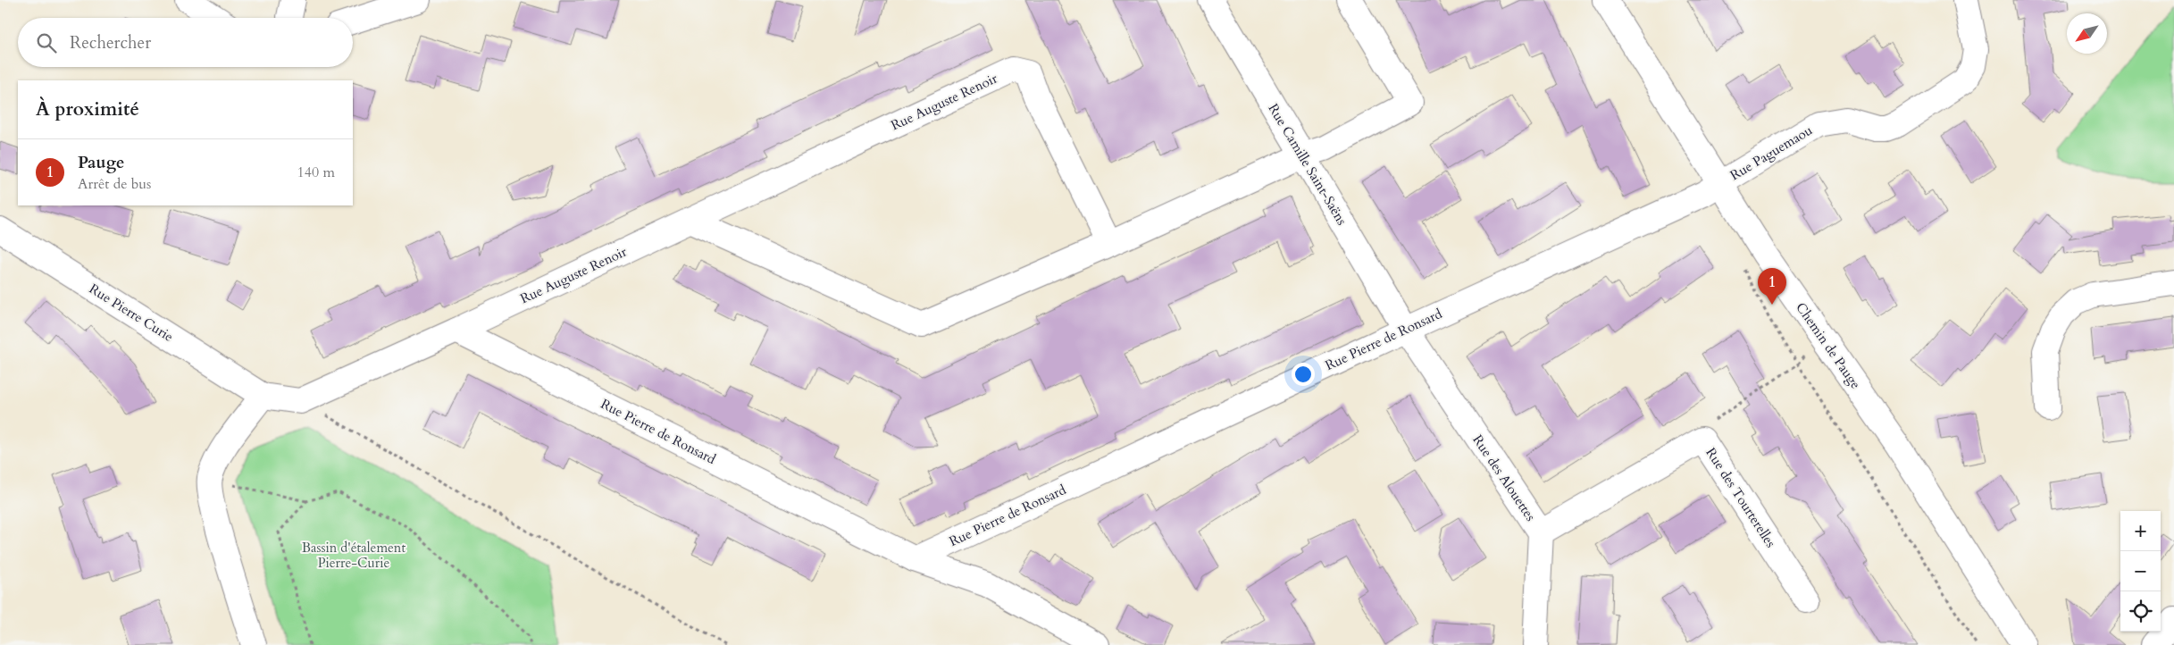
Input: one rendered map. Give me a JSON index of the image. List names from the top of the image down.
{
  "streets": {
    "street": [
      "Rue Auguste Renoir",
      "Rue Paguemaou",
      "Rue Camille Saint-Saëns",
      "Rue Pierre Curie",
      "Rue Pierre de Ronsard",
      "Chemin de Pauge",
      "Rue des Alouettes",
      "Rue des Tourterelles"
    ]
  },
  "crossings": [
    ["Rue Auguste Renoir", "Rue Pierre de Ronsard"],
    ["Rue Paguemaou", "Rue Pierre de Ronsard"],
    ["Rue Paguemaou", "Chemin de Pauge"],
    ["Rue Camille Saint-Saëns", "Rue Pierre de Ronsard"],
    ["Rue Camille Saint-Saëns", "Rue des Alouettes"],
    ["Rue Pierre de Ronsard", "Chemin de Pauge"],
    ["Rue Pierre de Ronsard", "Rue des Alouettes"],
    ["Rue des Alouettes", "Rue des Tourterelles"]
  ],
  "parks": ["Bassin d'étalement Pierre-Curie"],
  "north": "bottom left",
  "page": {
    "search": "Rechercher",
    "heading": "À proximité",
    "list": [
      {
        "mark": "1",
        "name": "Pauge",
        "note": "Arrêt de bus",
        "value": "140 m"
      }
    ],
    "pins": "1",
    "map_buttons": ["+", "−"]
  }
}
